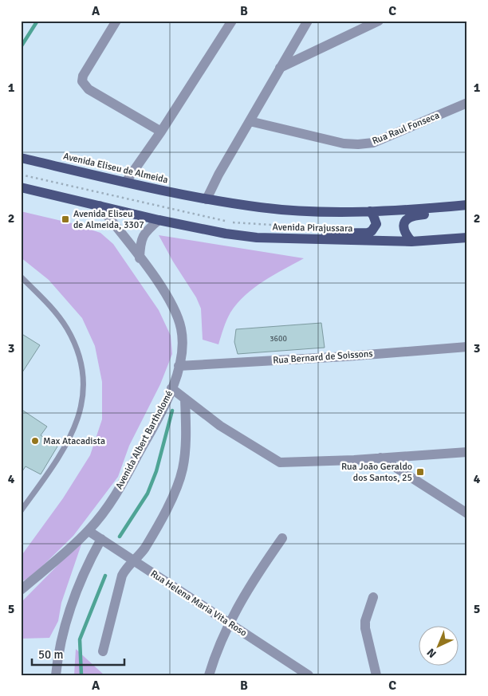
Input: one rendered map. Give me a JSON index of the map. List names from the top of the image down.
{
  "streets": {
    "main road": ["Avenida Eliseu de Almeida", "Avenida Pirajussara"],
    "street": [
      "Rua Raul Fonseca",
      "Rua Bernard de Soissons",
      "Avenida Albert Bartholomé",
      "Rua Helena Maria Vita Roso"
    ]
  },
  "crossings": [
    ["Avenida Eliseu de Almeida", "Avenida Pirajussara"],
    ["Rua Bernard de Soissons", "Avenida Albert Bartholomé"],
    ["Avenida Albert Bartholomé", "Rua Helena Maria Vita Roso"]
  ],
  "places": {
    "transit": ["Avenida Eliseu de Almeida, 3307", "Rua João Geraldo dos Santos, 25"],
    "other": ["Max Atacadista"]
  },
  "house_numbers": ["3600"],
  "scale_bar": "50 m",
  "north": "bottom left",
  "grid": {
    "columns": ["A", "B", "C"],
    "rows": [
      "1",
      "2",
      "3",
      "4",
      "5"
    ]
  }
}
